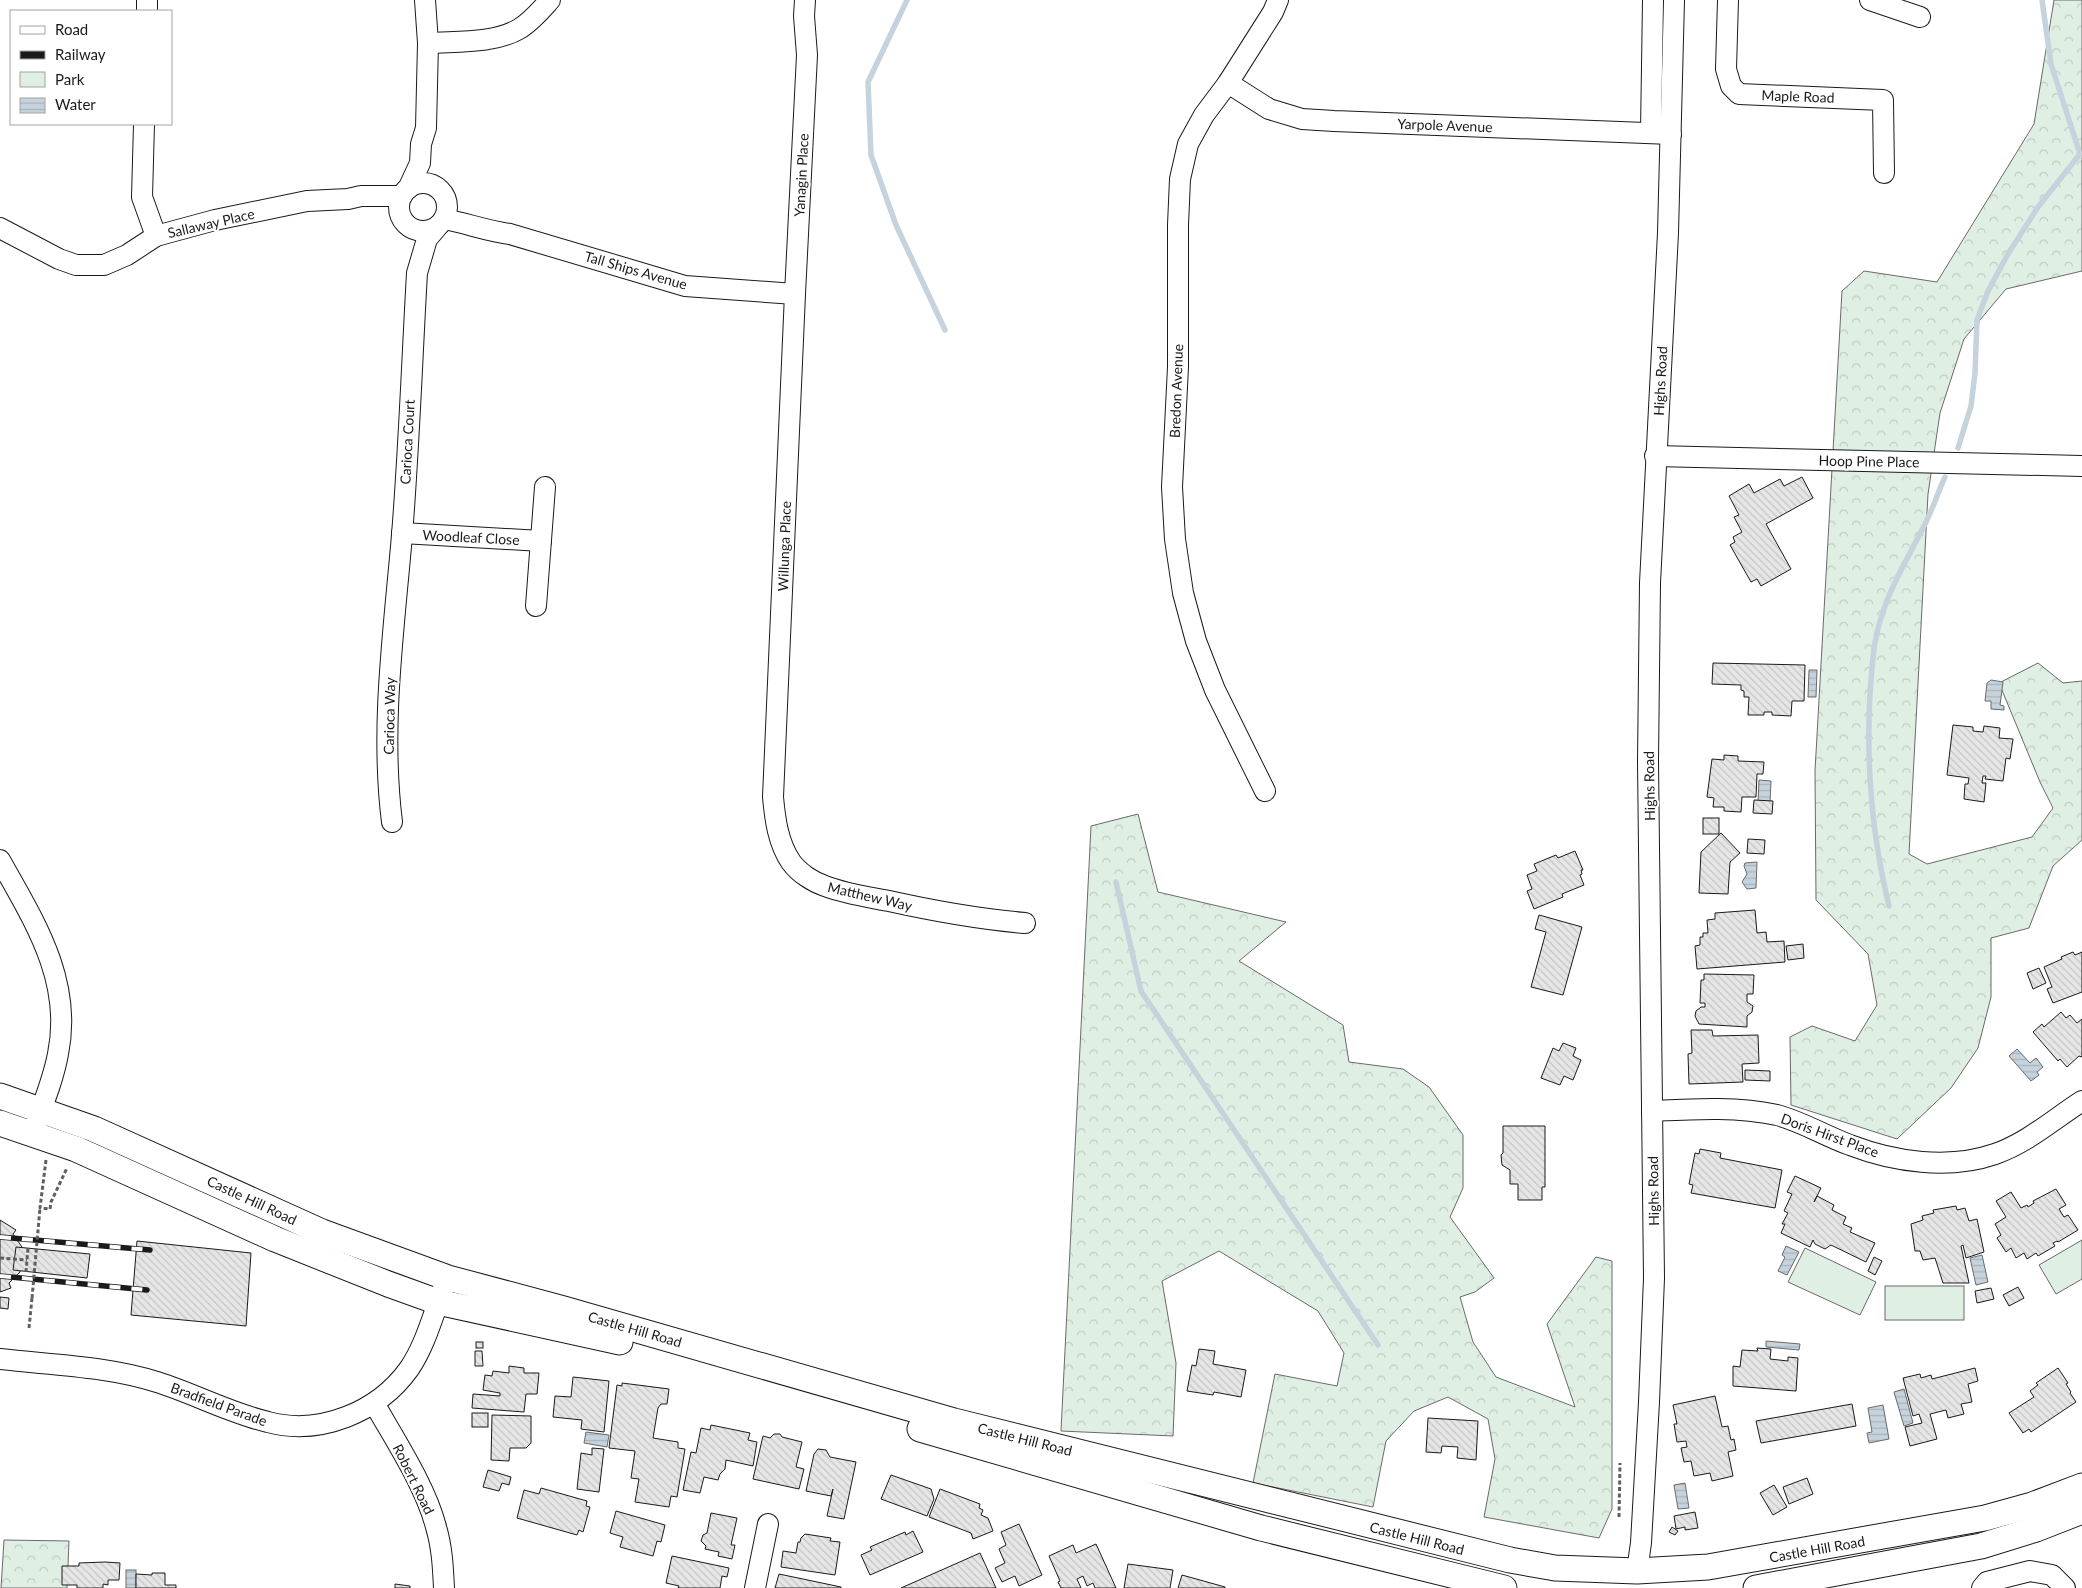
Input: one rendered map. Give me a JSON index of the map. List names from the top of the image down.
{
  "streets": {
    "main road": ["Castle Hill Road"],
    "street": [
      "Maple Road",
      "Yarpole Avenue",
      "Yanagin Place",
      "Sallaway Place",
      "Tall Ships Avenue",
      "Highs Road",
      "Bredon Avenue",
      "Carioca Court",
      "Hoop Pine Place",
      "Woodleaf Close",
      "Willunga Place",
      "Carioca Way",
      "Matthew Way",
      "Doris Hirst Place",
      "Bradfield Parade",
      "Robert Road"
    ]
  },
  "crossings": [
    ["Yarpole Avenue", "Highs Road"],
    ["Yarpole Avenue", "Bredon Avenue"],
    ["Yanagin Place", "Tall Ships Avenue"],
    ["Yanagin Place", "Willunga Place"],
    ["Sallaway Place", "Tall Ships Avenue"],
    ["Sallaway Place", "Carioca Court"],
    ["Tall Ships Avenue", "Carioca Court"],
    ["Tall Ships Avenue", "Willunga Place"],
    ["Highs Road", "Hoop Pine Place"],
    ["Highs Road", "Doris Hirst Place"],
    ["Highs Road", "Castle Hill Road"],
    ["Carioca Court", "Woodleaf Close"],
    ["Carioca Court", "Carioca Way"],
    ["Willunga Place", "Matthew Way"],
    ["Castle Hill Road", "Bradfield Parade"],
    ["Bradfield Parade", "Robert Road"]
  ],
  "legend": [
    "Road",
    "Railway",
    "Park",
    "Water"
  ]
}
